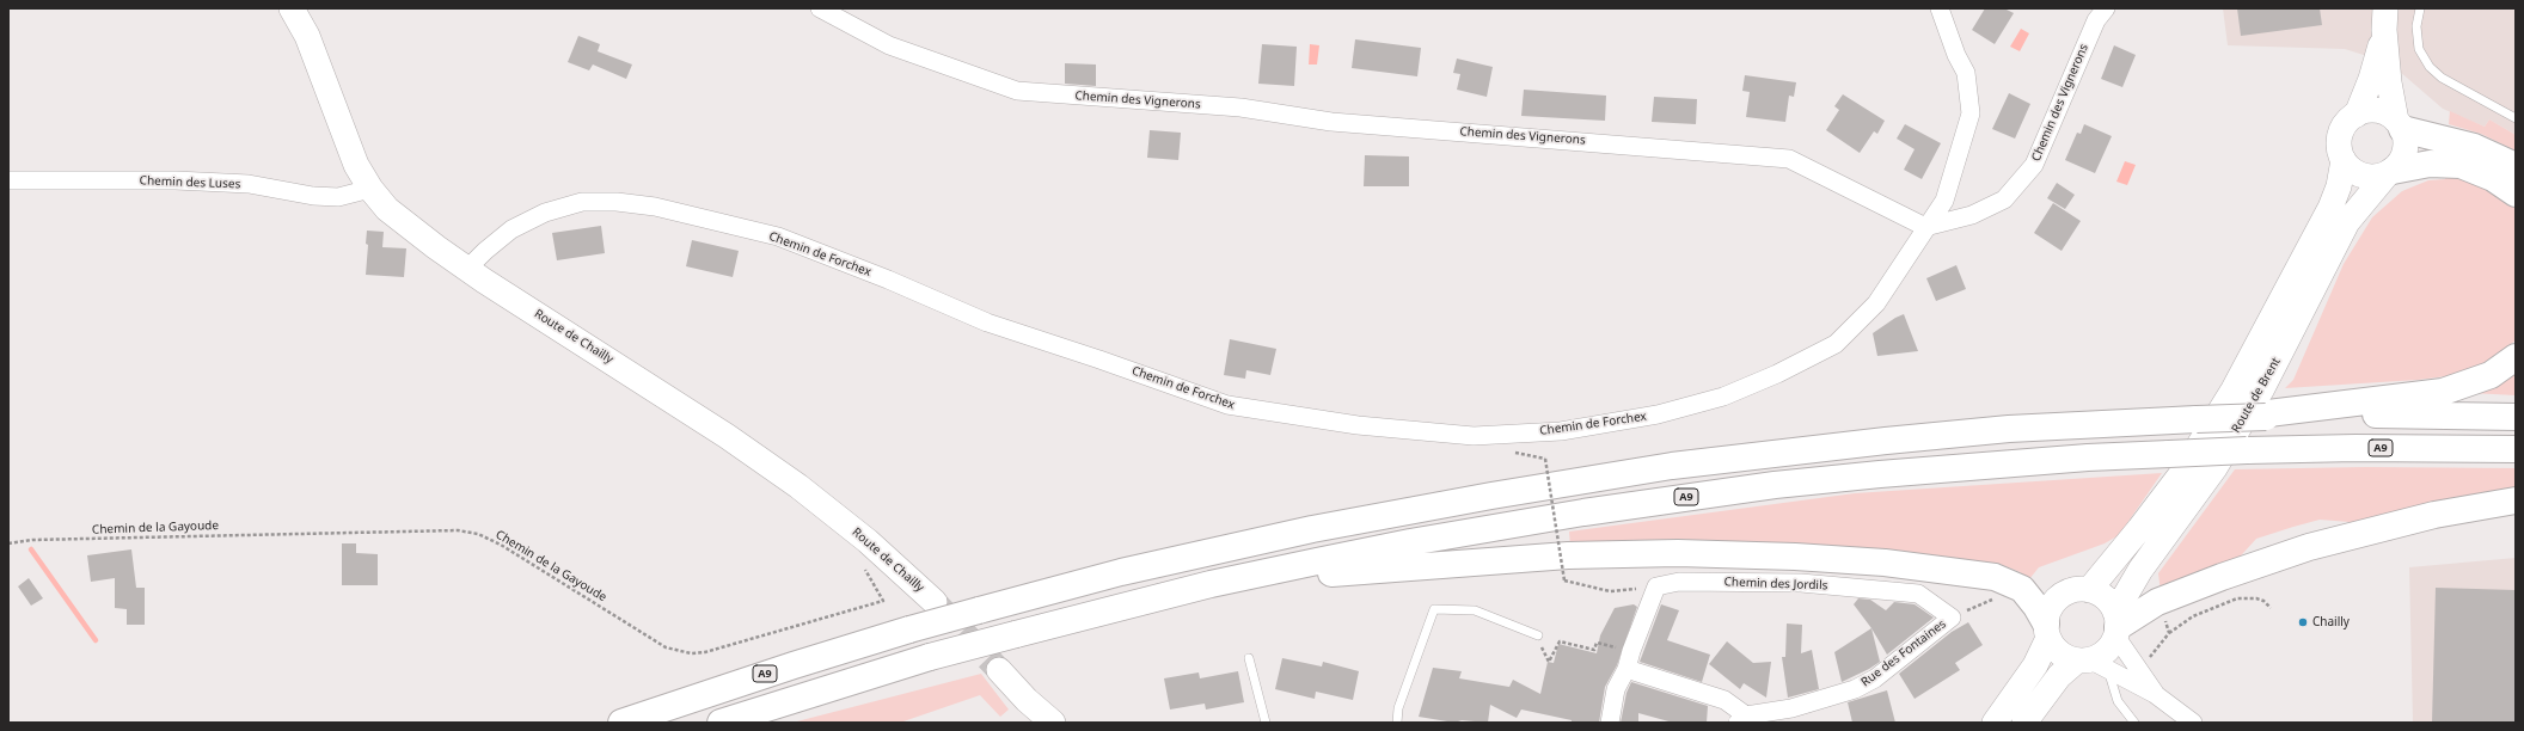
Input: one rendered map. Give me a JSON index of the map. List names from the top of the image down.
{
  "streets": {
    "highway": ["A9"],
    "main road": ["Route de Chailly", "Route de Brent"],
    "street": [
      "Chemin des Vignerons",
      "Chemin des Luses",
      "Chemin de Forchex",
      "Chemin des Jordils",
      "Rue des Fontaines"
    ],
    "path": ["Chemin de la Gayoude"]
  },
  "crossings": [
    ["Chemin des Vignerons", "Chemin de Forchex"],
    ["Chemin des Luses", "Route de Chailly"],
    ["Chemin de Forchex", "Route de Chailly"],
    ["Route de Chailly", "Chemin de la Gayoude"],
    ["Chemin des Jordils", "Rue des Fontaines"]
  ],
  "places": ["Chailly"]
}
